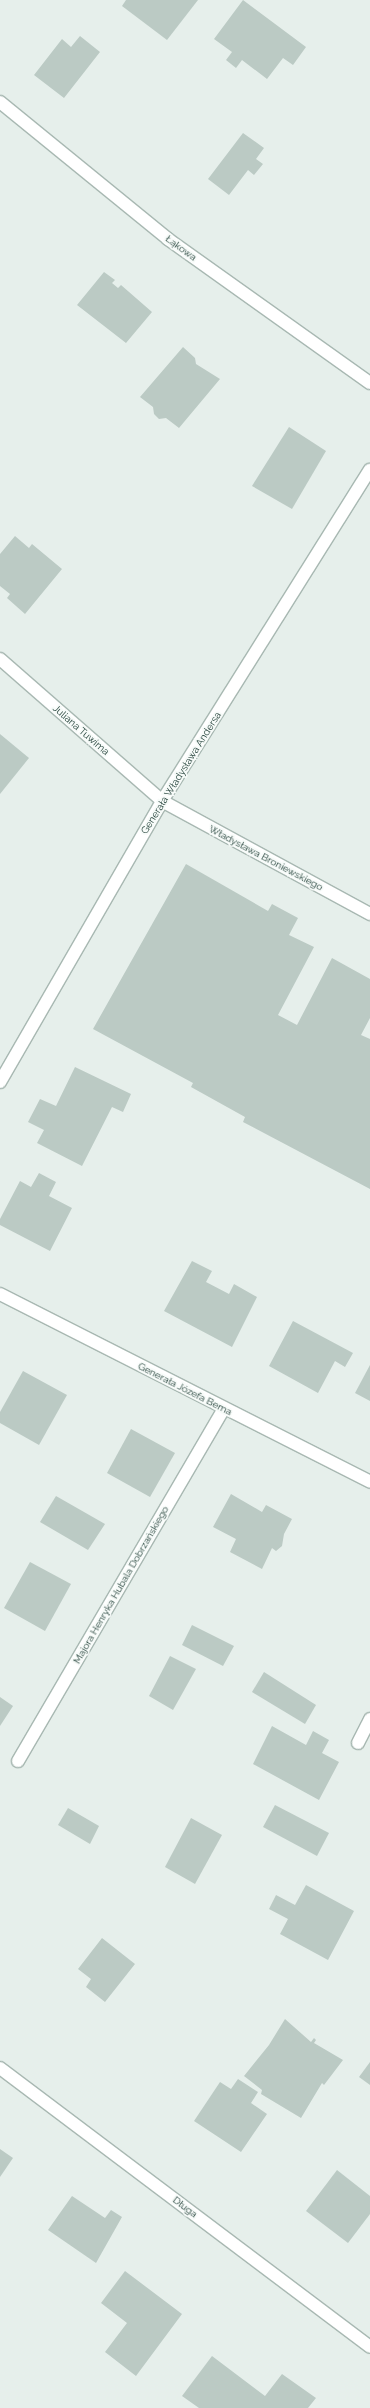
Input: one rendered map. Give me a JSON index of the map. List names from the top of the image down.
{
  "streets": {
    "street": [
      "Łąkowa",
      "Juliana Tuwima",
      "Generała Władysława Andersa",
      "Władysława Broniewskiego",
      "Generała Józefa Bema",
      "Majora Henryka Hubala Dobrzańskiego",
      "Długa"
    ]
  },
  "crossings": [
    ["Juliana Tuwima", "Generała Władysława Andersa"],
    ["Juliana Tuwima", "Władysława Broniewskiego"],
    ["Generała Władysława Andersa", "Władysława Broniewskiego"],
    ["Generała Józefa Bema", "Majora Henryka Hubala Dobrzańskiego"]
  ]
}
